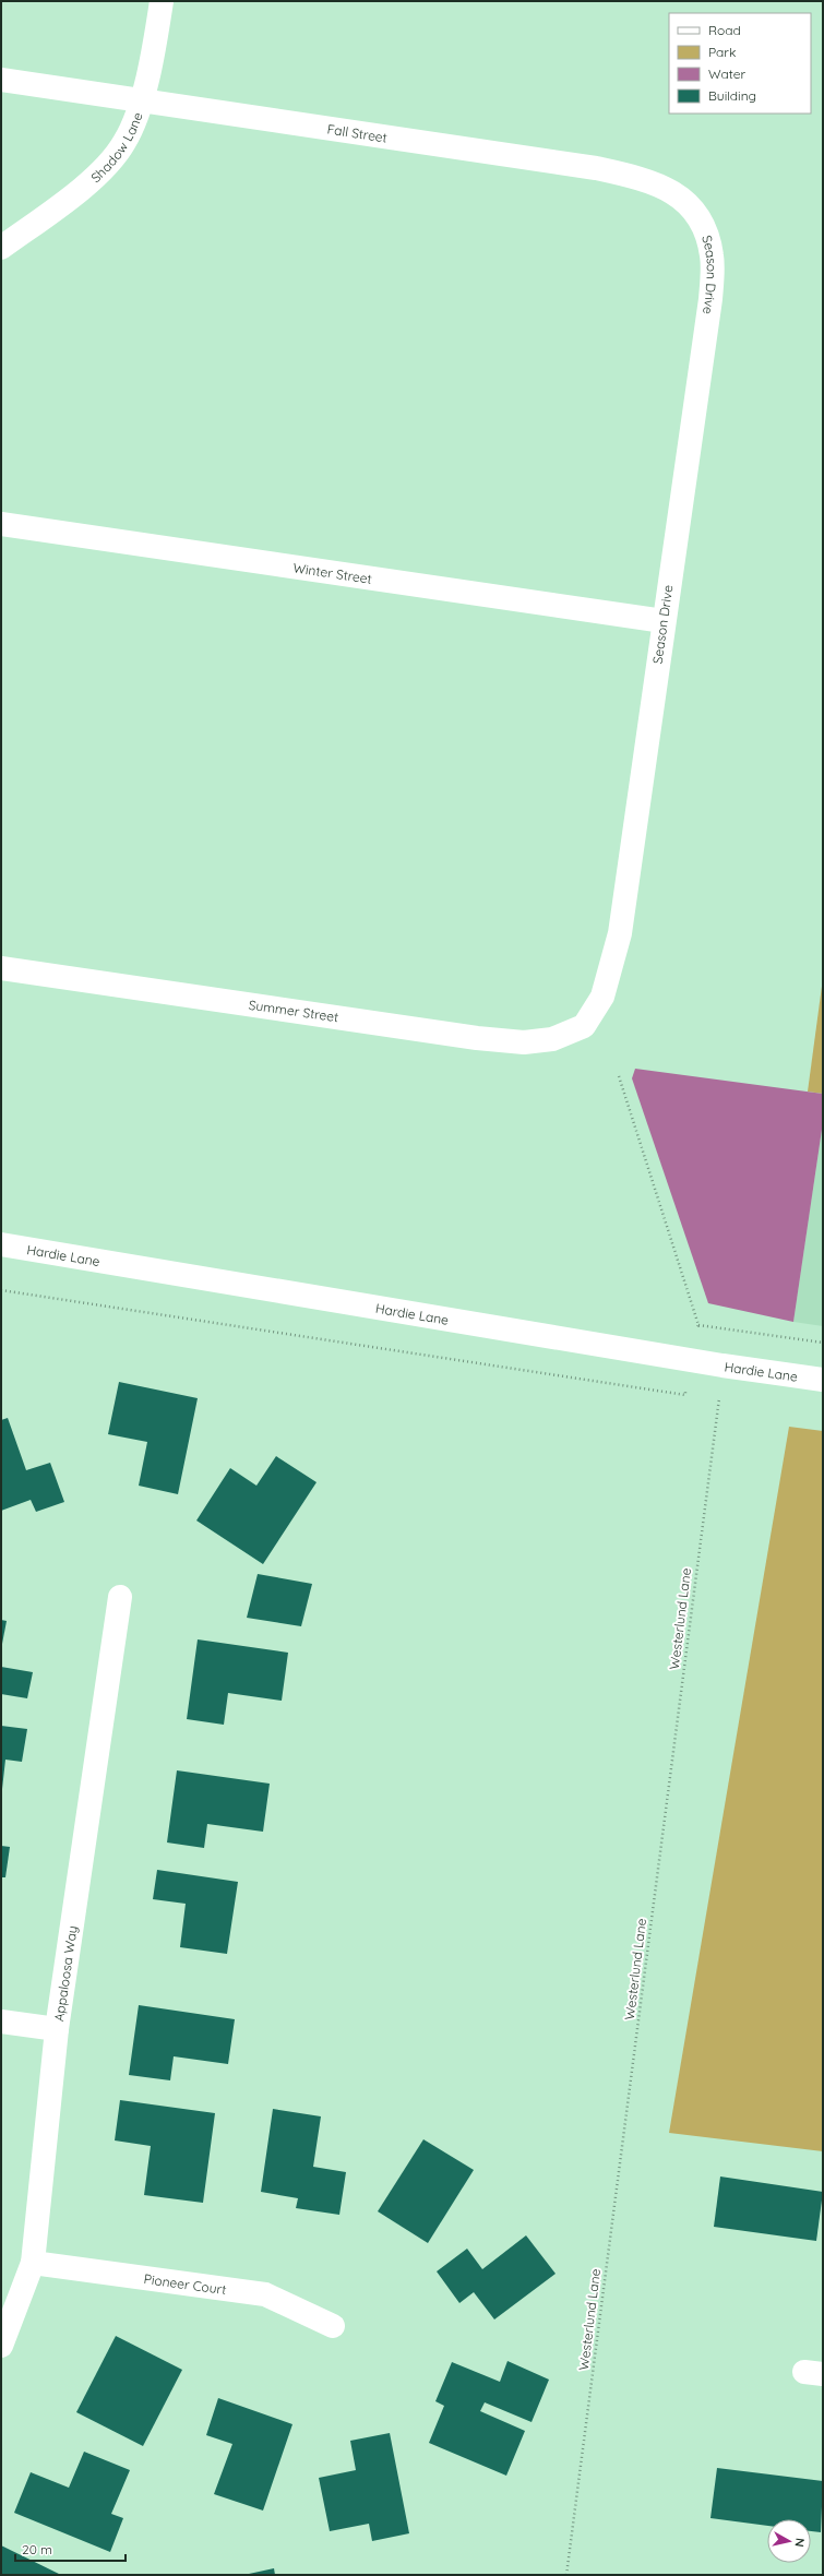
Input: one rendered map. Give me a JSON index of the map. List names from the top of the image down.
{
  "streets": {
    "street": [
      "Fall Street",
      "Shadow Lane",
      "Season Drive",
      "Winter Street",
      "Summer Street",
      "Hardie Lane",
      "Appaloosa Way",
      "Pioneer Court"
    ],
    "path": ["Westerlund Lane"]
  },
  "crossings": [
    ["Fall Street", "Shadow Lane"],
    ["Fall Street", "Season Drive"],
    ["Season Drive", "Winter Street"],
    ["Season Drive", "Summer Street"],
    ["Hardie Lane", "Westerlund Lane"],
    ["Appaloosa Way", "Pioneer Court"]
  ],
  "legend": [
    "Road",
    "Park",
    "Water",
    "Building"
  ],
  "scale_bar": "20 m",
  "north": "right"
}
